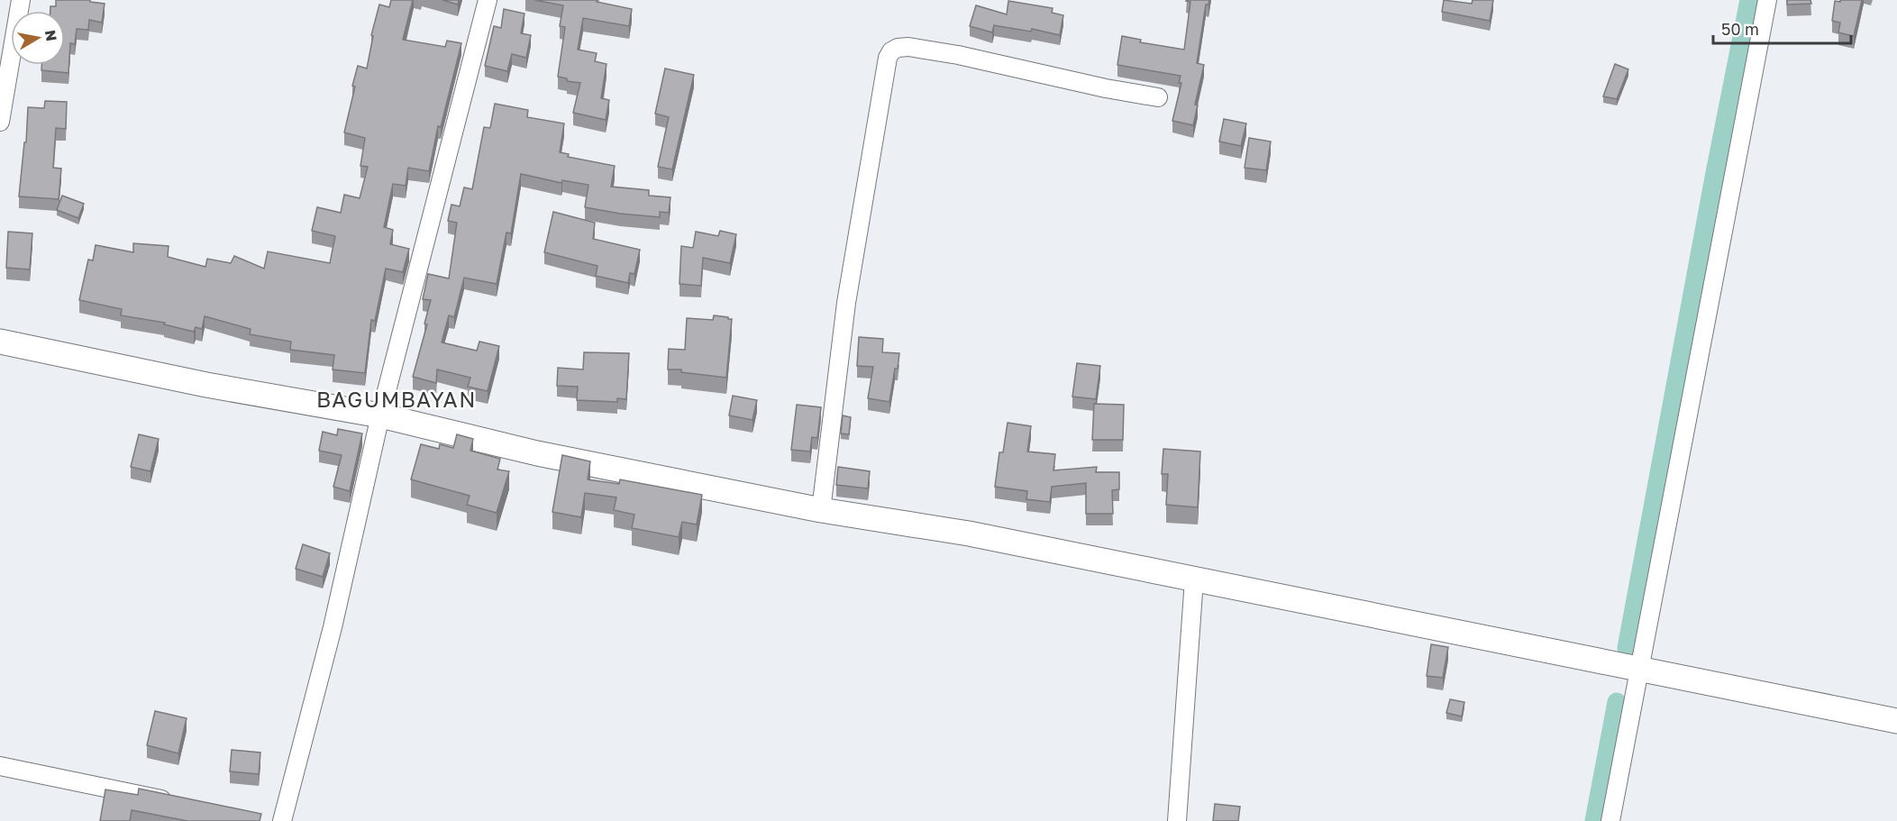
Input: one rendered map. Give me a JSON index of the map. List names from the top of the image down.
{
  "districts": ["BAGUMBAYAN"],
  "scale_bar": "50 m",
  "north": "right"
}
